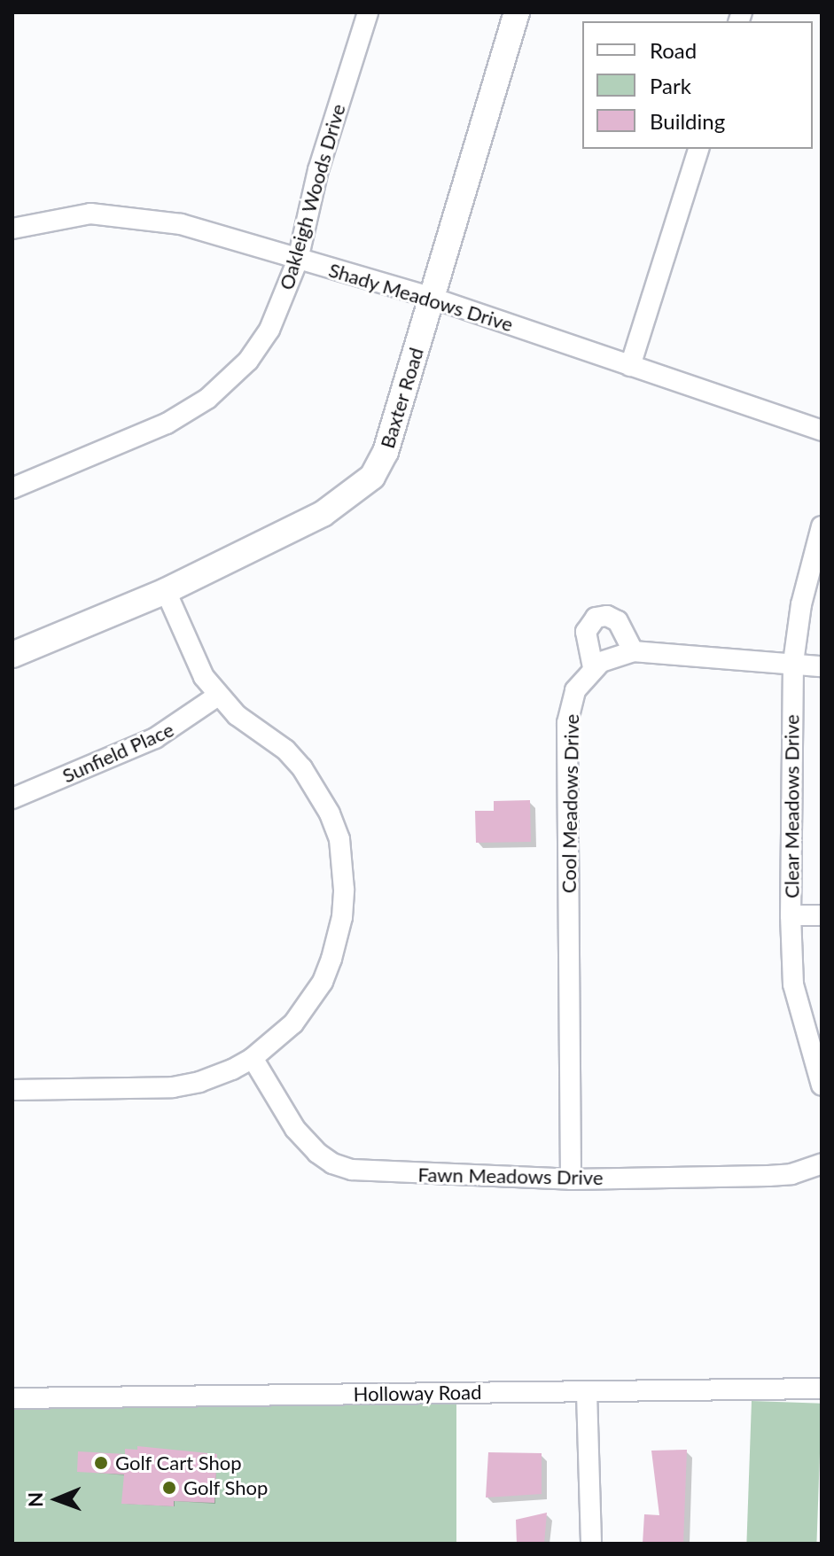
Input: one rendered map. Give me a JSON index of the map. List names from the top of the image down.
{
  "streets": {
    "main road": ["Baxter Road"],
    "street": [
      "Oakleigh Woods Drive",
      "Shady Meadows Drive",
      "Sunfield Place",
      "Cool Meadows Drive",
      "Clear Meadows Drive",
      "Fawn Meadows Drive",
      "Holloway Road"
    ]
  },
  "crossings": [
    ["Oakleigh Woods Drive", "Shady Meadows Drive"],
    ["Shady Meadows Drive", "Baxter Road"],
    ["Cool Meadows Drive", "Fawn Meadows Drive"]
  ],
  "places": ["Golf Cart Shop", "Golf Shop"],
  "legend": ["Road", "Park", "Building"],
  "north": "left"
}
